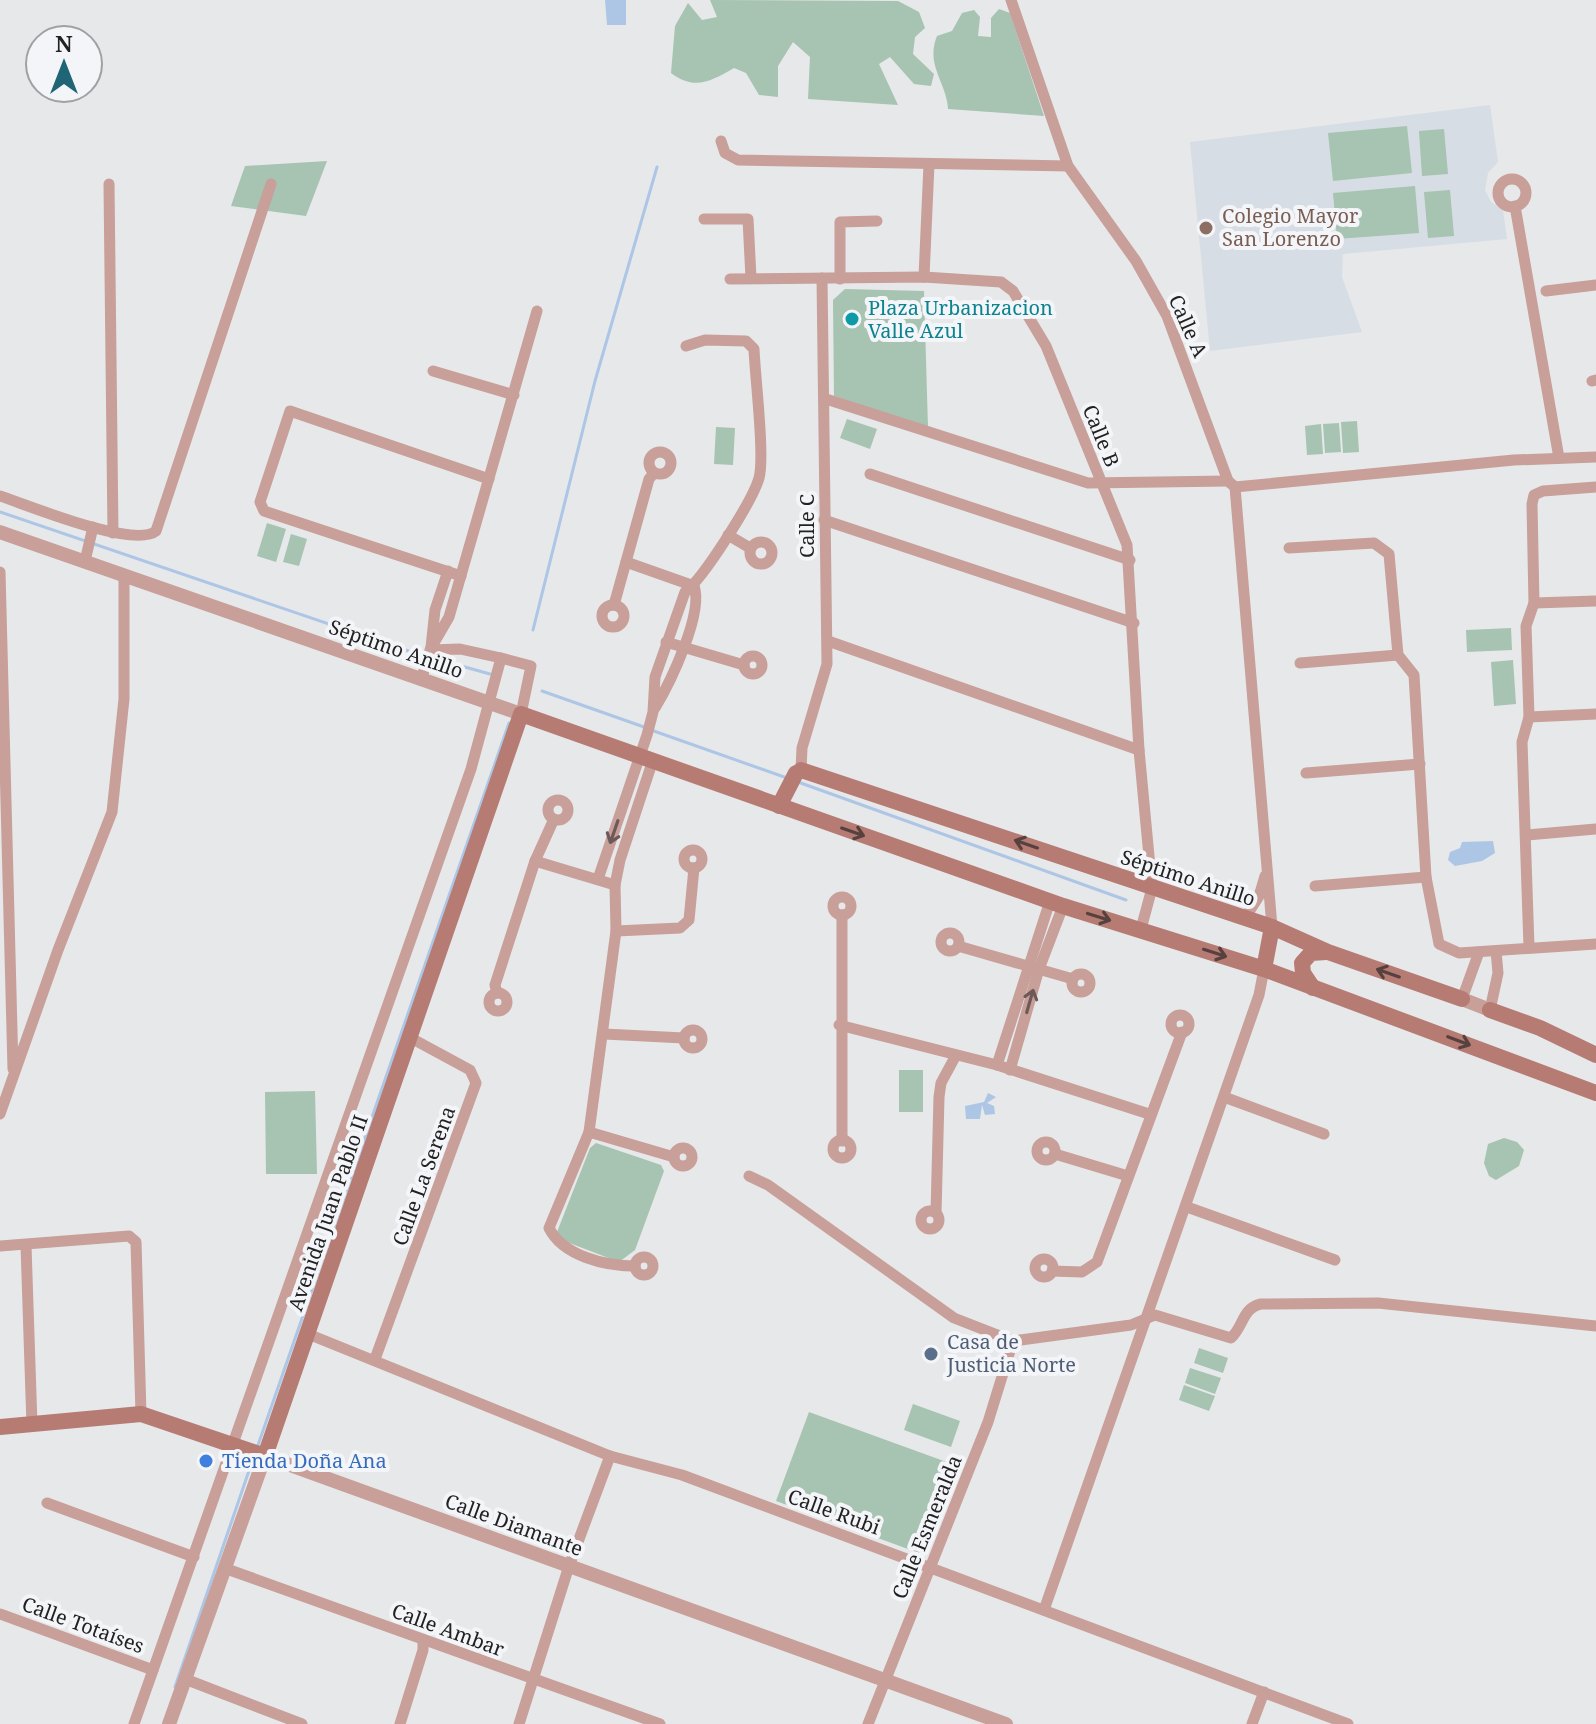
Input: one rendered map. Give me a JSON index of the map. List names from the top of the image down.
{
  "streets": {
    "main road": ["Séptimo Anillo", "Avenida Juan Pablo II", "Calle Diamante"],
    "street": [
      "Calle A",
      "Calle B",
      "Calle C",
      "Calle La Serena",
      "Calle Rubi",
      "Calle Esmeralda",
      "Calle Totaíses",
      "Calle Ambar"
    ]
  },
  "crossings": [
    ["Calle A", "Séptimo Anillo"],
    ["Calle B", "Calle C"],
    ["Calle B", "Séptimo Anillo"],
    ["Calle C", "Séptimo Anillo"],
    ["Séptimo Anillo", "Avenida Juan Pablo II"],
    ["Calle La Serena", "Avenida Juan Pablo II"],
    ["Calle La Serena", "Calle Rubi"],
    ["Avenida Juan Pablo II", "Calle Rubi"],
    ["Avenida Juan Pablo II", "Calle Diamante"],
    ["Avenida Juan Pablo II", "Calle Ambar"],
    ["Calle Rubi", "Calle Esmeralda"],
    ["Calle Diamante", "Calle Esmeralda"]
  ],
  "places": [
    "Colegio Mayor San Lorenzo",
    "Plaza Urbanizacion Valle Azul",
    "Casa de Justicia Norte",
    "Tienda Doña Ana"
  ],
  "north": "top"
}
